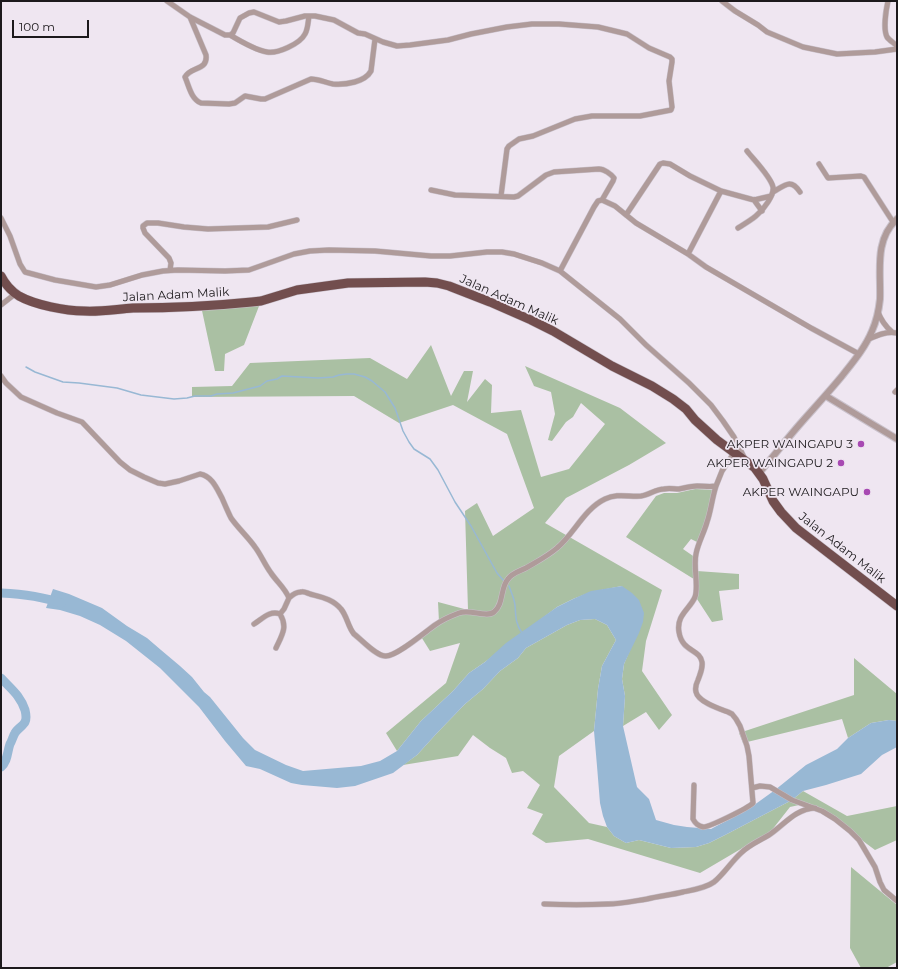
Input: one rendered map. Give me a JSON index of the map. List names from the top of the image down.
{
  "streets": {
    "highway": ["Jalan Adam Malik"]
  },
  "places": ["AKPER WAINGAPU 3", "AKPER WAINGAPU 2", "AKPER WAINGAPU"],
  "scale_bar": "100 m"
}
